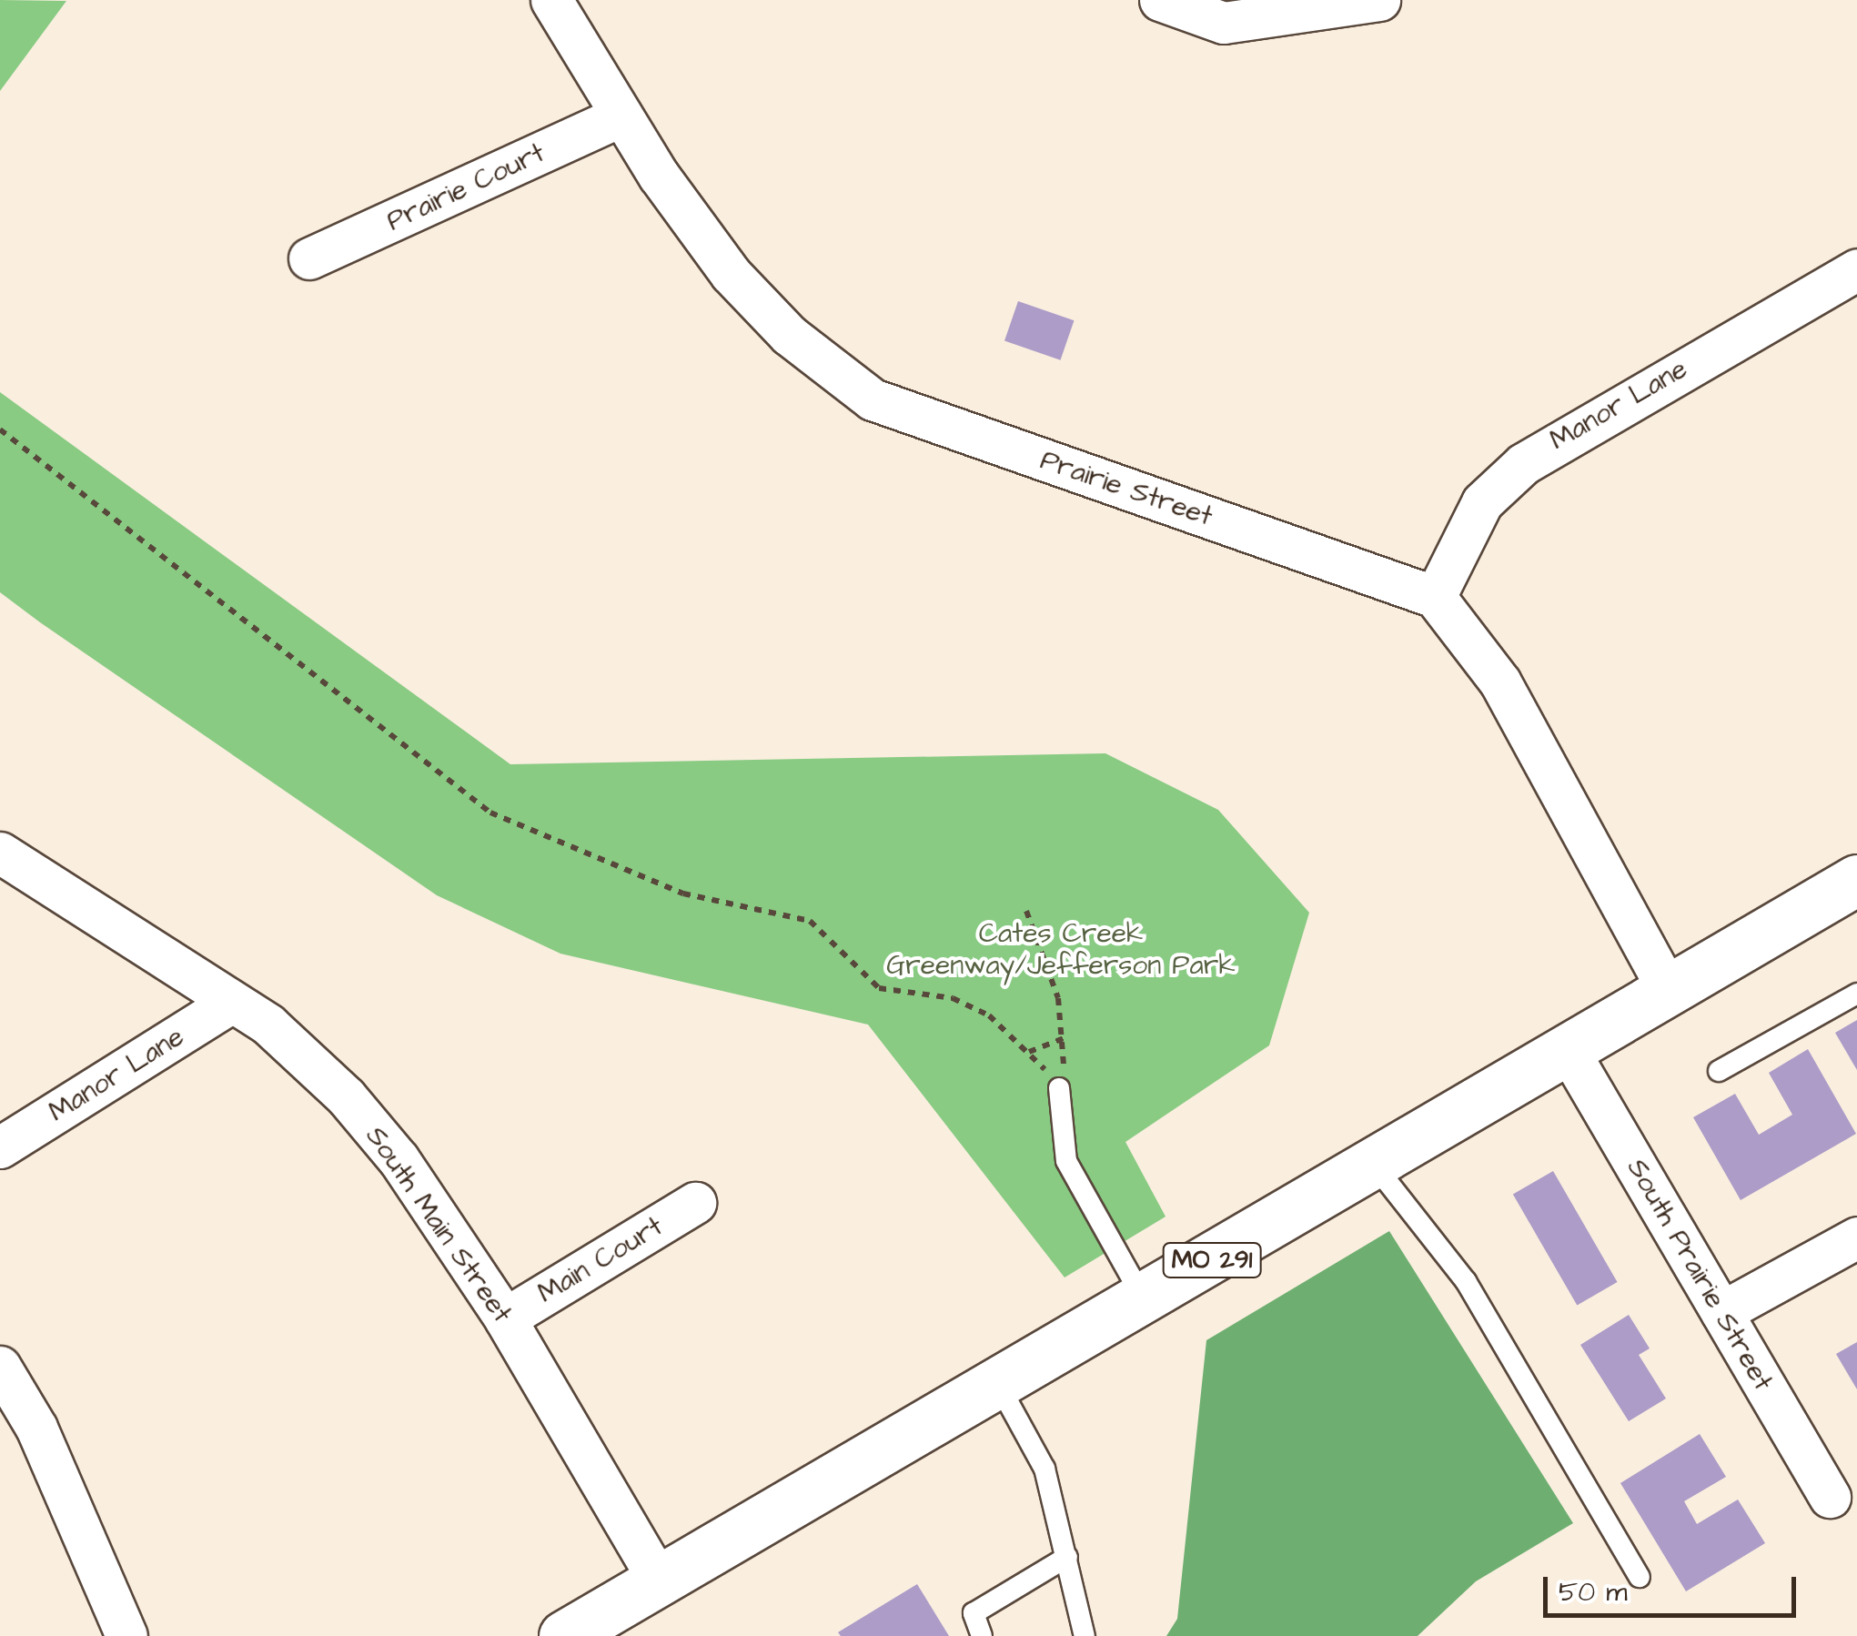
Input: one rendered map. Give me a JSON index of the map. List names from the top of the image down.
{
  "streets": {
    "highway": ["MO 291"],
    "street": [
      "Prairie Court",
      "Manor Lane",
      "Prairie Street",
      "South Main Street",
      "Main Court",
      "South Prairie Street"
    ]
  },
  "crossings": [
    ["Prairie Court", "Prairie Street"],
    ["Manor Lane", "Prairie Street"],
    ["Manor Lane", "South Main Street"],
    ["South Main Street", "Main Court"],
    ["South Main Street", "MO 291"],
    ["MO 291", "South Prairie Street"]
  ],
  "parks": ["Cates Creek Greenway/Jefferson Park"],
  "scale_bar": "50 m"
}
